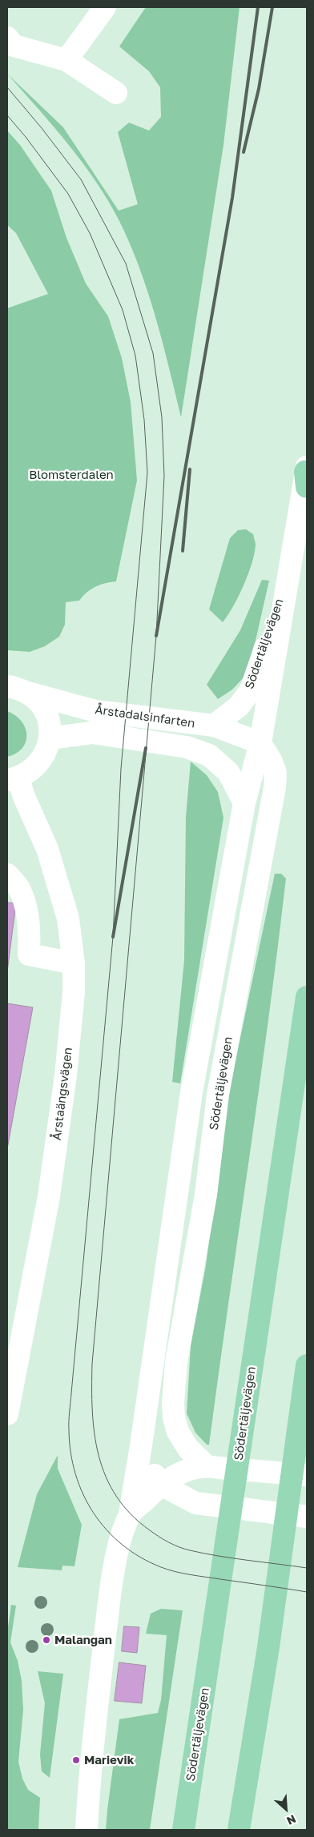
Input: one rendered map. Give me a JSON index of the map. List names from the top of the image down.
{
  "streets": {
    "main road": ["Södertäljevägen"],
    "street": ["Årstadalsinfarten", "Årstaängsvägen"]
  },
  "crossings": [
    ["Södertäljevägen", "Årstadalsinfarten"]
  ],
  "parks": ["Blomsterdalen"],
  "places": ["Malangan", "Marievik"],
  "north": "bottom right"
}
